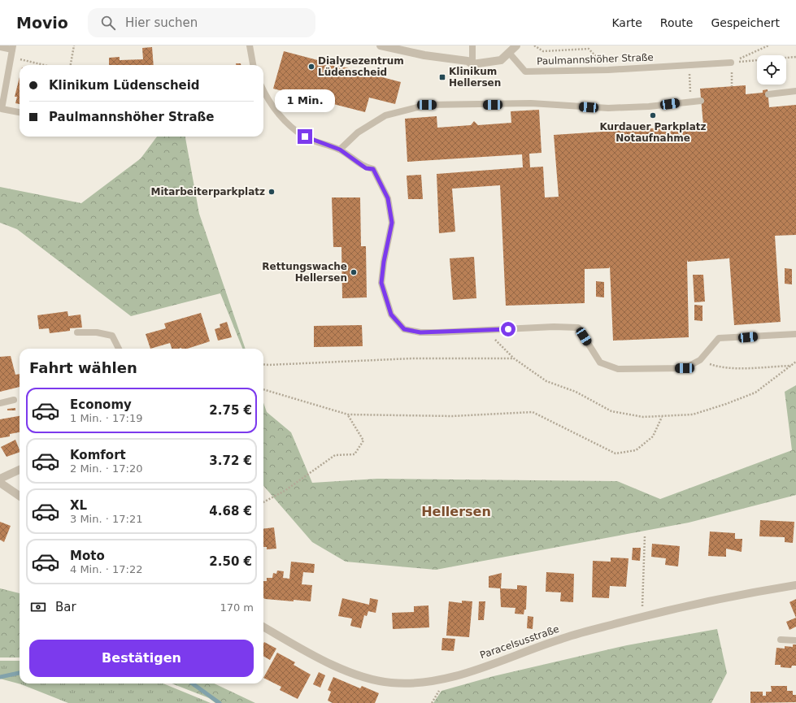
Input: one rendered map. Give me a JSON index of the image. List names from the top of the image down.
{
  "streets": {
    "street": ["Paracelsusstraße"],
    "lane": ["Paulmannshöher Straße"]
  },
  "districts": ["Hellersen"],
  "places": {
    "other": [
      "Dialysezentrum Lüdenscheid",
      "Kurdauer Parkplatz Notaufnahme",
      "Mitarbeiterparkplatz",
      "Rettungswache Hellersen"
    ],
    "transit": ["Klinikum Hellersen"]
  },
  "page": {
    "header": "Movio",
    "search": "Hier suchen",
    "nav": ["Karte", "Route", "Gespeichert"],
    "banner": ["Klinikum Lüdenscheid", "Paulmannshöher Straße"],
    "bubble": "1 Min.",
    "heading": "Fahrt wählen",
    "list": [
      {
        "name": "Economy",
        "note": "1 Min. · 17:19",
        "value": "2.75 €"
      },
      {
        "name": "Komfort",
        "note": "2 Min. · 17:20",
        "value": "3.72 €"
      },
      {
        "name": "XL",
        "note": "3 Min. · 17:21",
        "value": "4.68 €"
      },
      {
        "name": "Moto",
        "note": "4 Min. · 17:22",
        "value": "2.50 €"
      }
    ],
    "pay": ["Bar", "170 m"],
    "buttons": "Bestätigen"
  }
}
